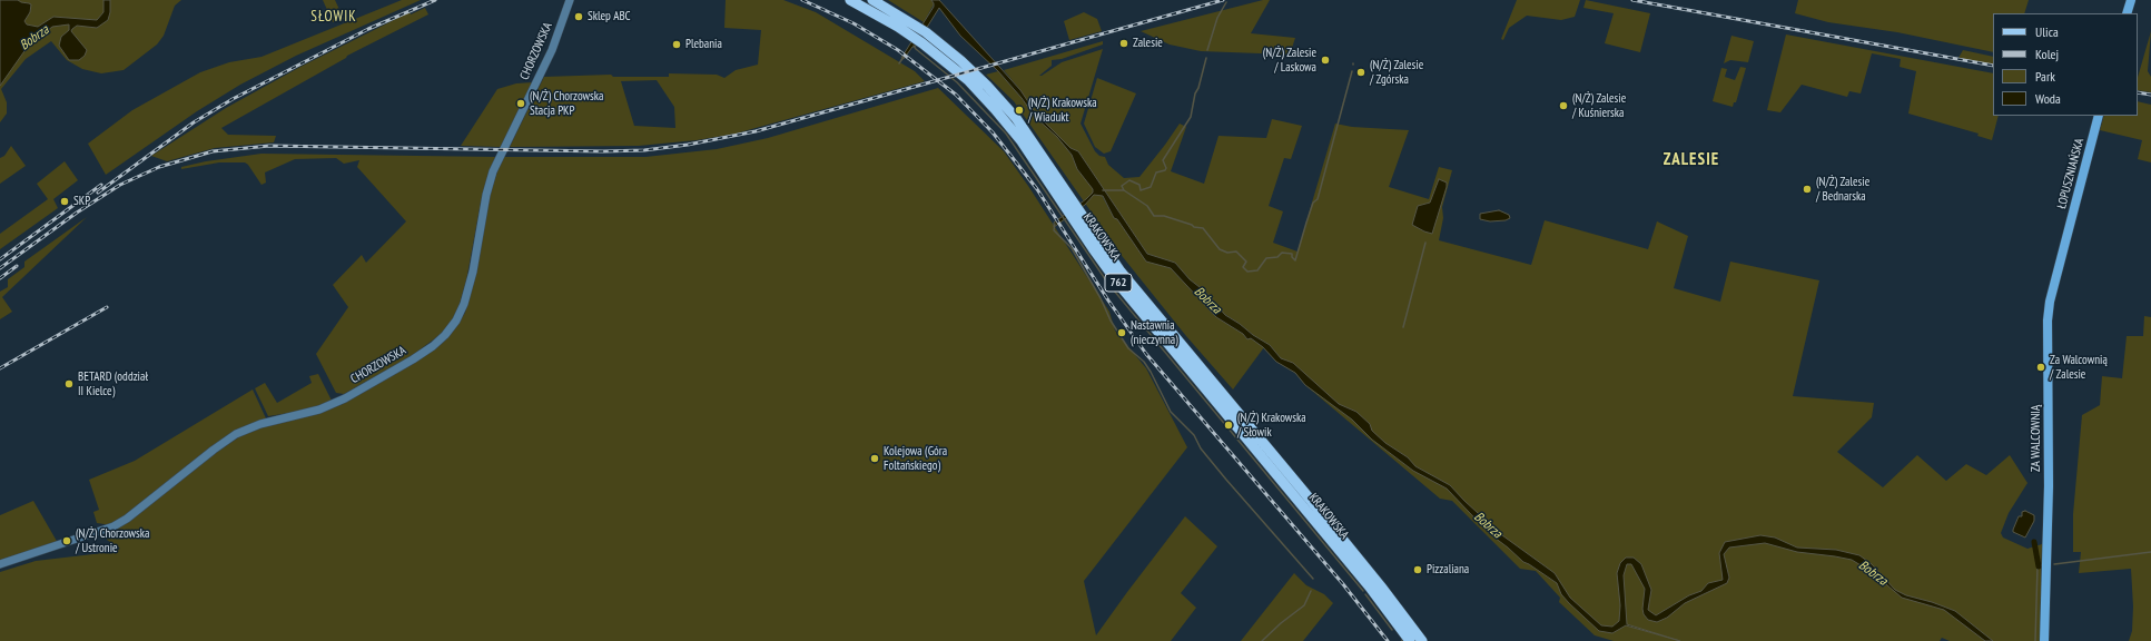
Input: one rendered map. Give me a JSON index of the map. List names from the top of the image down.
{
  "streets": {
    "main road": [
      "ŁOPUSZNIAŃSKA",
      "KRAKOWSKA",
      "762",
      "ZA WALCOWNIĄ"
    ],
    "street": ["CHORZOWSKA"]
  },
  "crossings": [
    ["ŁOPUSZNIAŃSKA", "ZA WALCOWNIĄ"]
  ],
  "districts": ["SŁOWIK", "ZALESIE"],
  "water": ["Bobrza"],
  "places": [
    "Sklep ABC",
    "Zalesie",
    "Plebania",
    "(N/Ż) Zalesie / Laskowa",
    "(N/Ż) Zalesie / Zgórska",
    "(N/Ż) Chorzowska Stacja PKP",
    "(N/Ż) Zalesie / Kuśnierska",
    "(N/Ż) Krakowska / Wiadukt",
    "(N/Ż) Zalesie / Bednarska",
    "SKP",
    "Nastawnia (nieczynna)",
    "Za Walcownią / Zalesie",
    "BETARD (oddział II Kielce)",
    "(N/Ż) Krakowska / Słowik",
    "Kolejowa (Góra Foltańskiego)",
    "(N/Ż) Chorzowska / Ustronie",
    "Pizzaliana"
  ],
  "legend": [
    "Ulica",
    "Kolej",
    "Park",
    "Woda"
  ]
}
